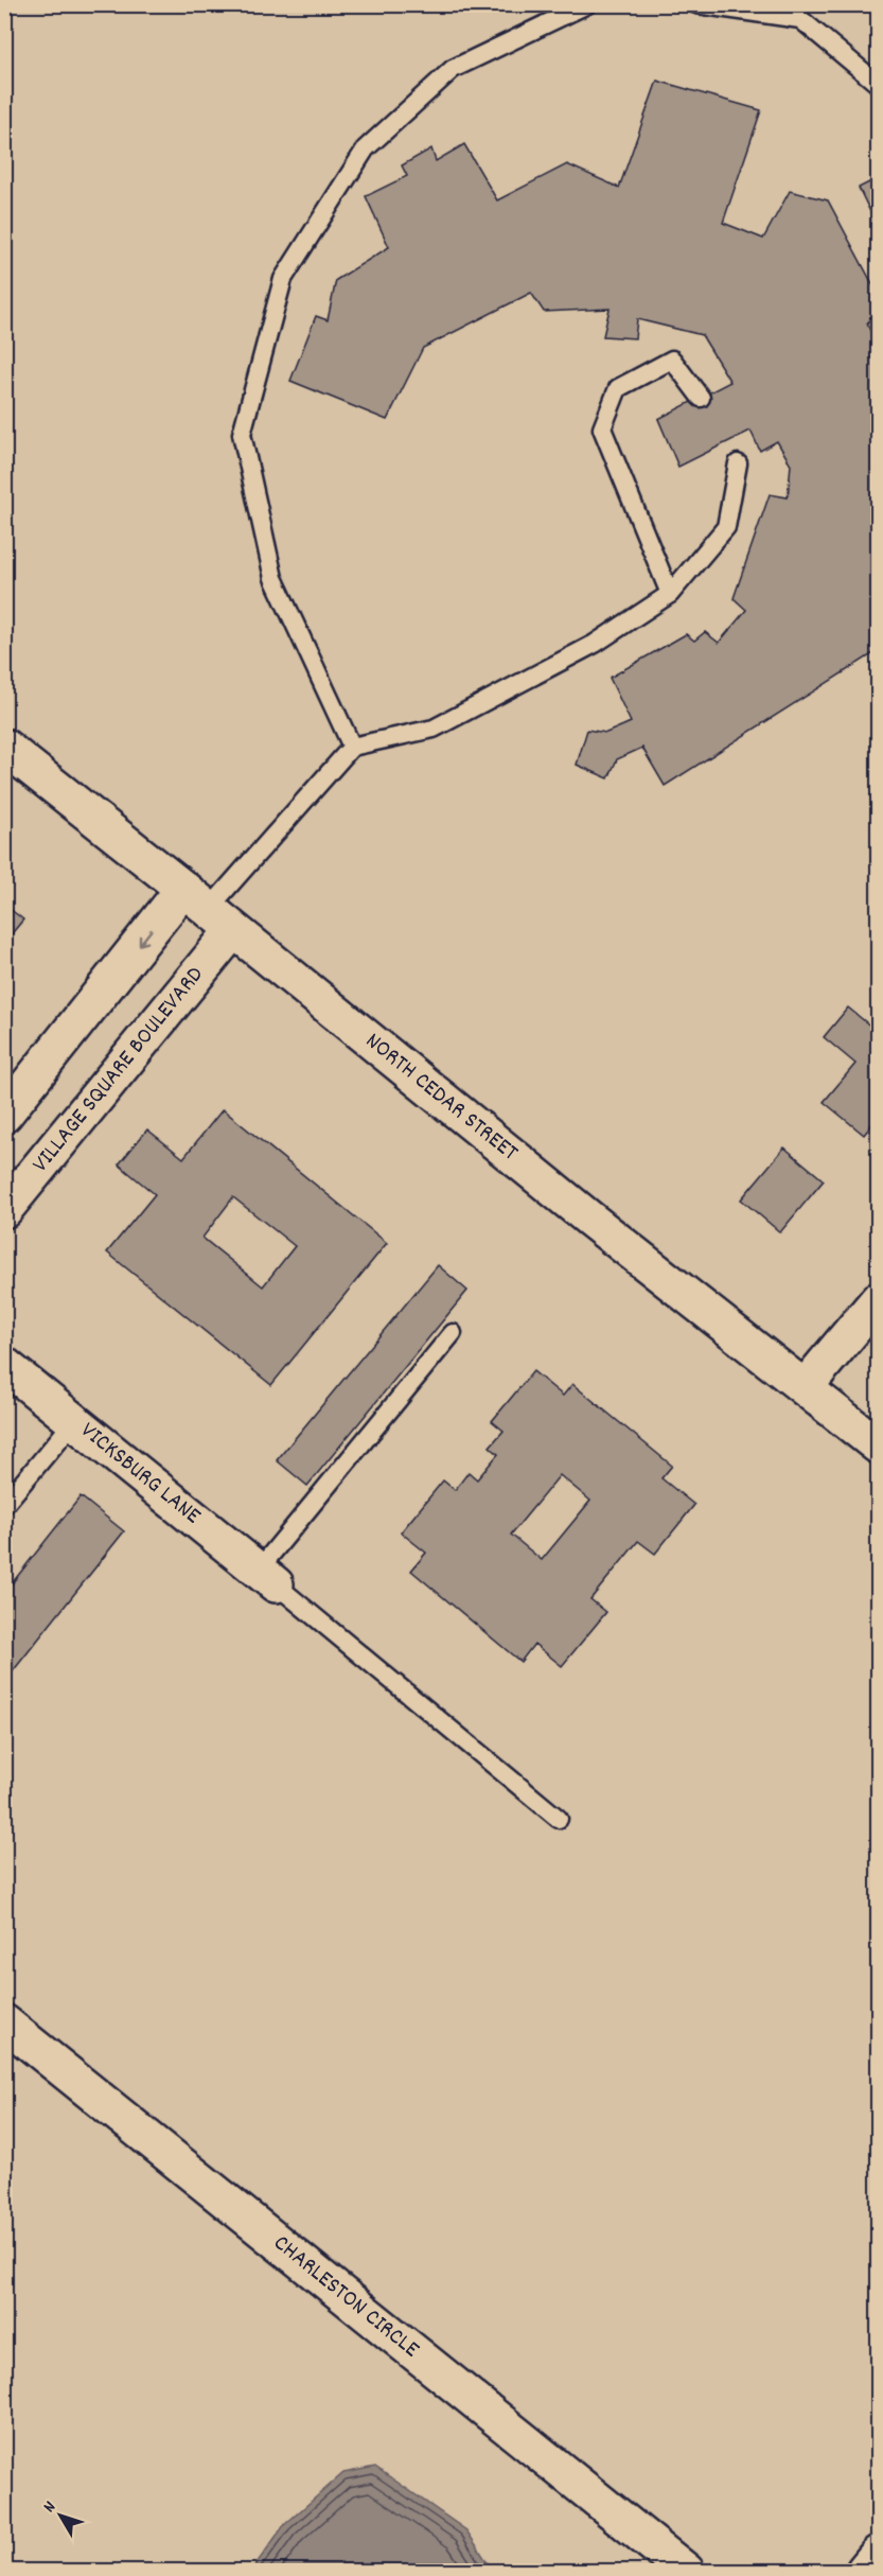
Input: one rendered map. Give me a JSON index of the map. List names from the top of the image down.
{
  "streets": {
    "street": [
      "VILLAGE SQUARE BOULEVARD",
      "NORTH CEDAR STREET",
      "VICKSBURG LANE",
      "CHARLESTON CIRCLE"
    ]
  },
  "crossings": [
    ["VILLAGE SQUARE BOULEVARD", "NORTH CEDAR STREET"]
  ],
  "north": "top left"
}
